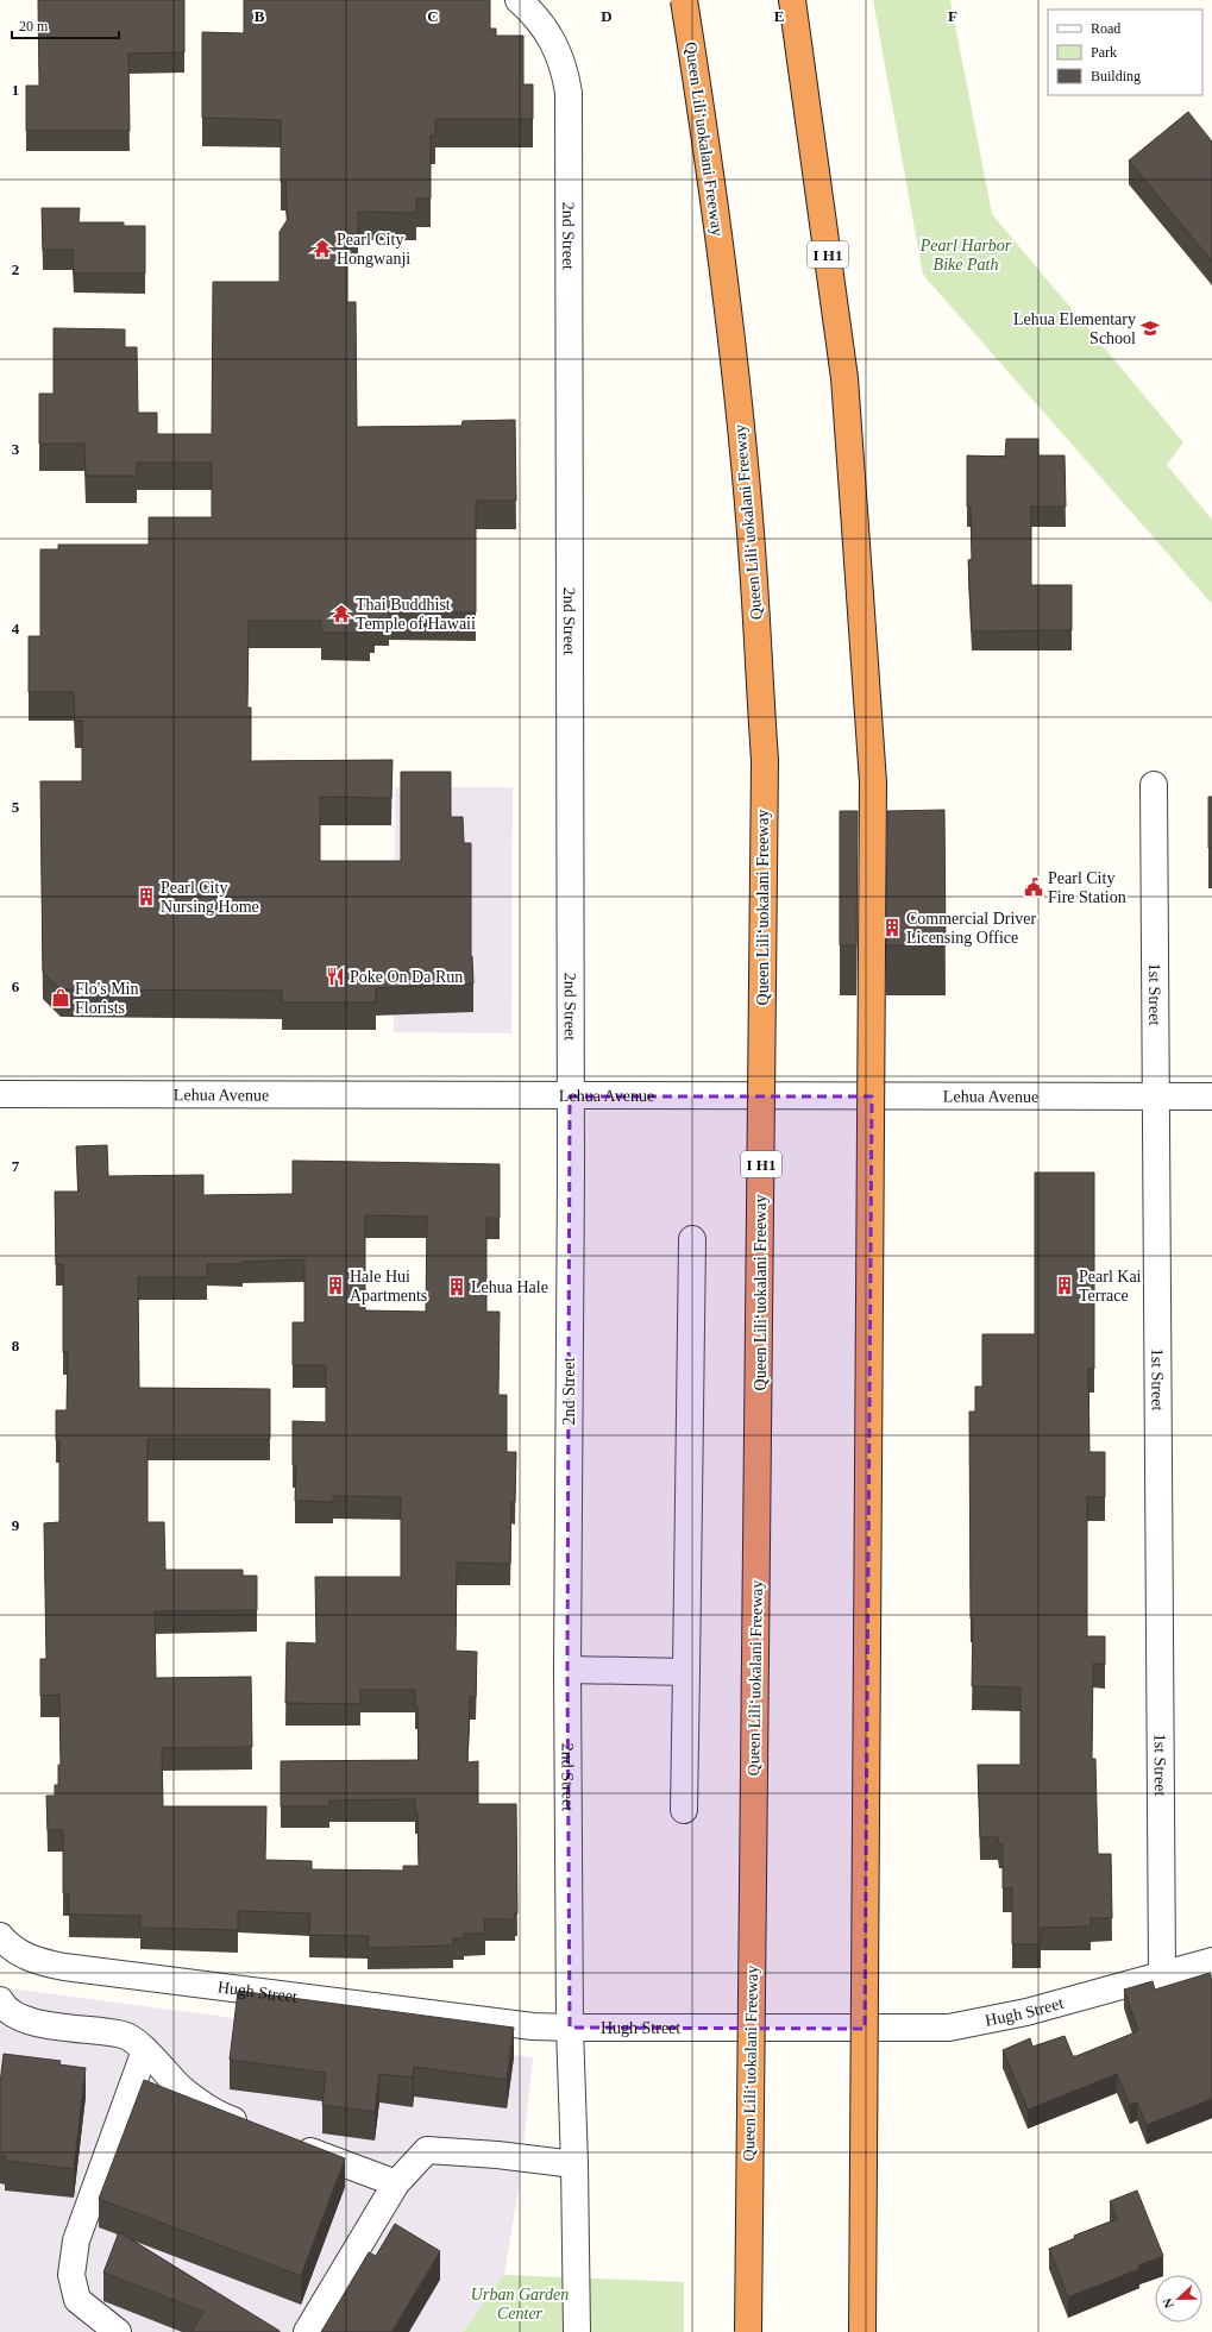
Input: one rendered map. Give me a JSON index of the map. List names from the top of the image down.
{
  "streets": {
    "highway": ["Queen Liliʻuokalani Freeway", "I H1"],
    "street": [
      "2nd Street",
      "1st Street",
      "Lehua Avenue",
      "Hugh Street"
    ]
  },
  "crossings": [
    ["2nd Street", "Lehua Avenue"],
    ["2nd Street", "Hugh Street"],
    ["1st Street", "Lehua Avenue"],
    ["1st Street", "Hugh Street"]
  ],
  "parks": ["Pearl Harbor Bike Path", "Urban Garden Center"],
  "places": {
    "temple": ["Pearl City Hongwanji", "Thai Buddhist Temple of Hawaii"],
    "school or university": ["Lehua Elementary School"],
    "public building": ["Pearl City Fire Station"],
    "building": [
      "Pearl City Nursing Home",
      "Commercial Driver Licensing Office",
      "Hale Hui Apartments",
      "Pearl Kai Terrace",
      "Lehua Hale"
    ],
    "restaurant": ["Poke On Da Run"],
    "shop": ["Flo's Min Florists"]
  },
  "legend": ["Road", "Park", "Building"],
  "scale_bar": "20 m",
  "north": "left",
  "grid": {
    "columns": [
      "B",
      "C",
      "D",
      "E",
      "F"
    ],
    "rows": [
      "1",
      "2",
      "3",
      "4",
      "5",
      "6",
      "7",
      "8",
      "9"
    ]
  }
}
